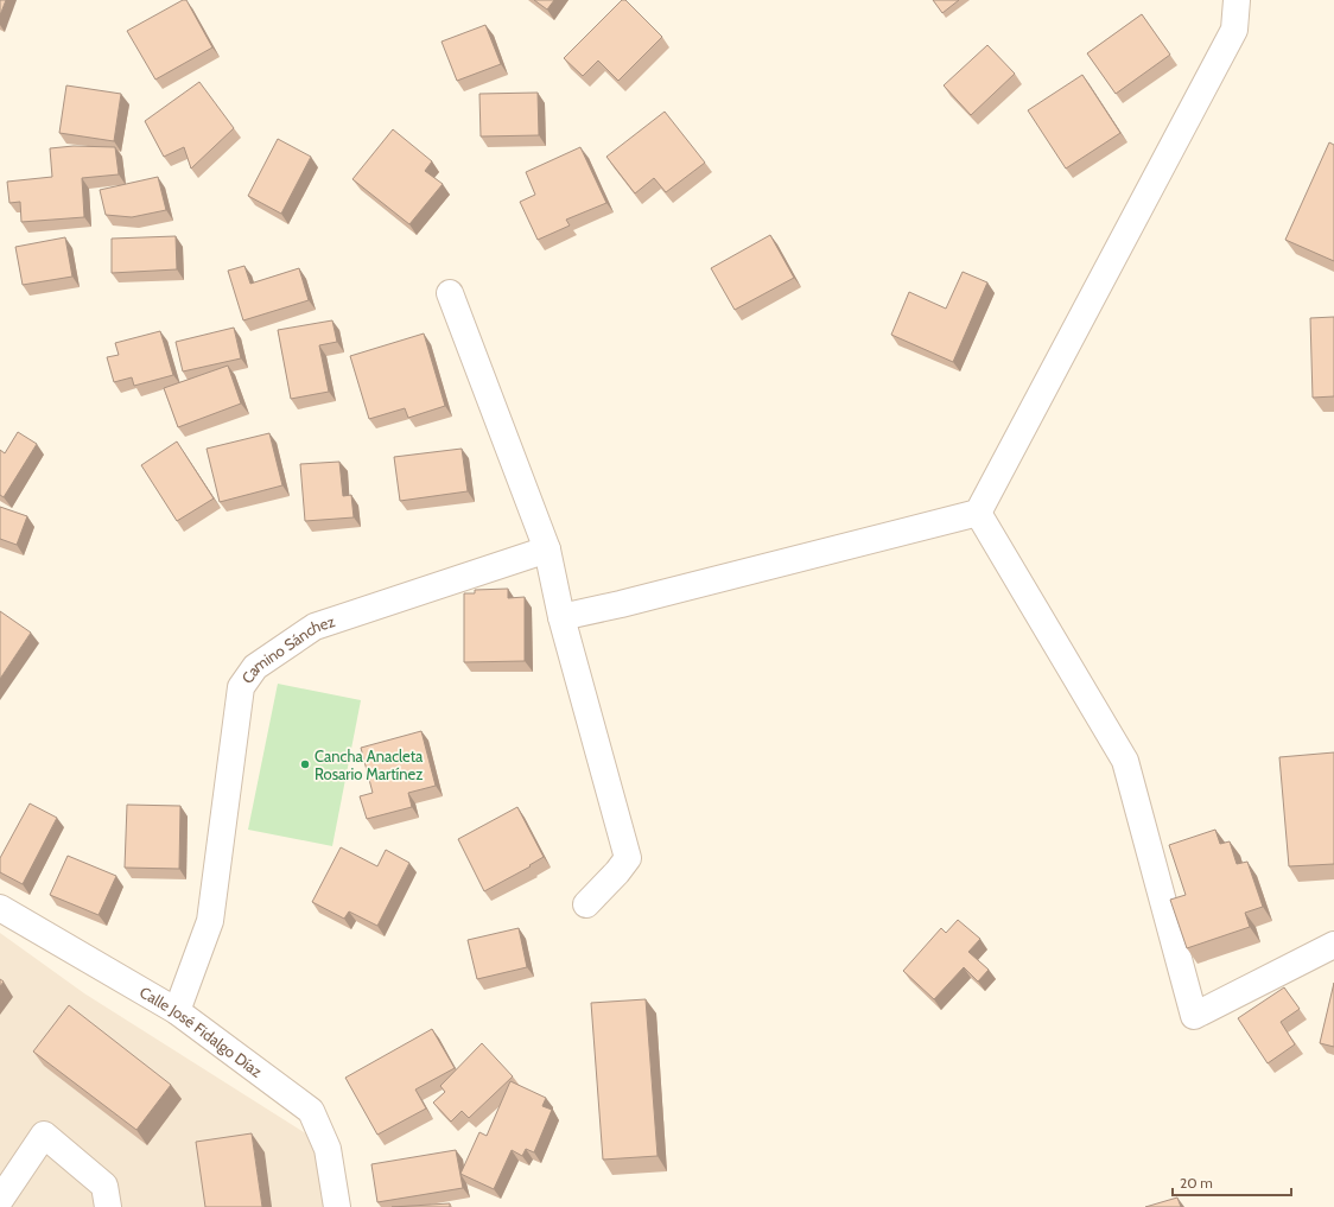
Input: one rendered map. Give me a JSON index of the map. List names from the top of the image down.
{
  "streets": {
    "street": ["Camino Sánchez", "Calle José Fidalgo Díaz"]
  },
  "crossings": [
    ["Camino Sánchez", "Calle José Fidalgo Díaz"]
  ],
  "places": ["Cancha Anacleta Rosario Martínez"],
  "scale_bar": "20 m"
}
